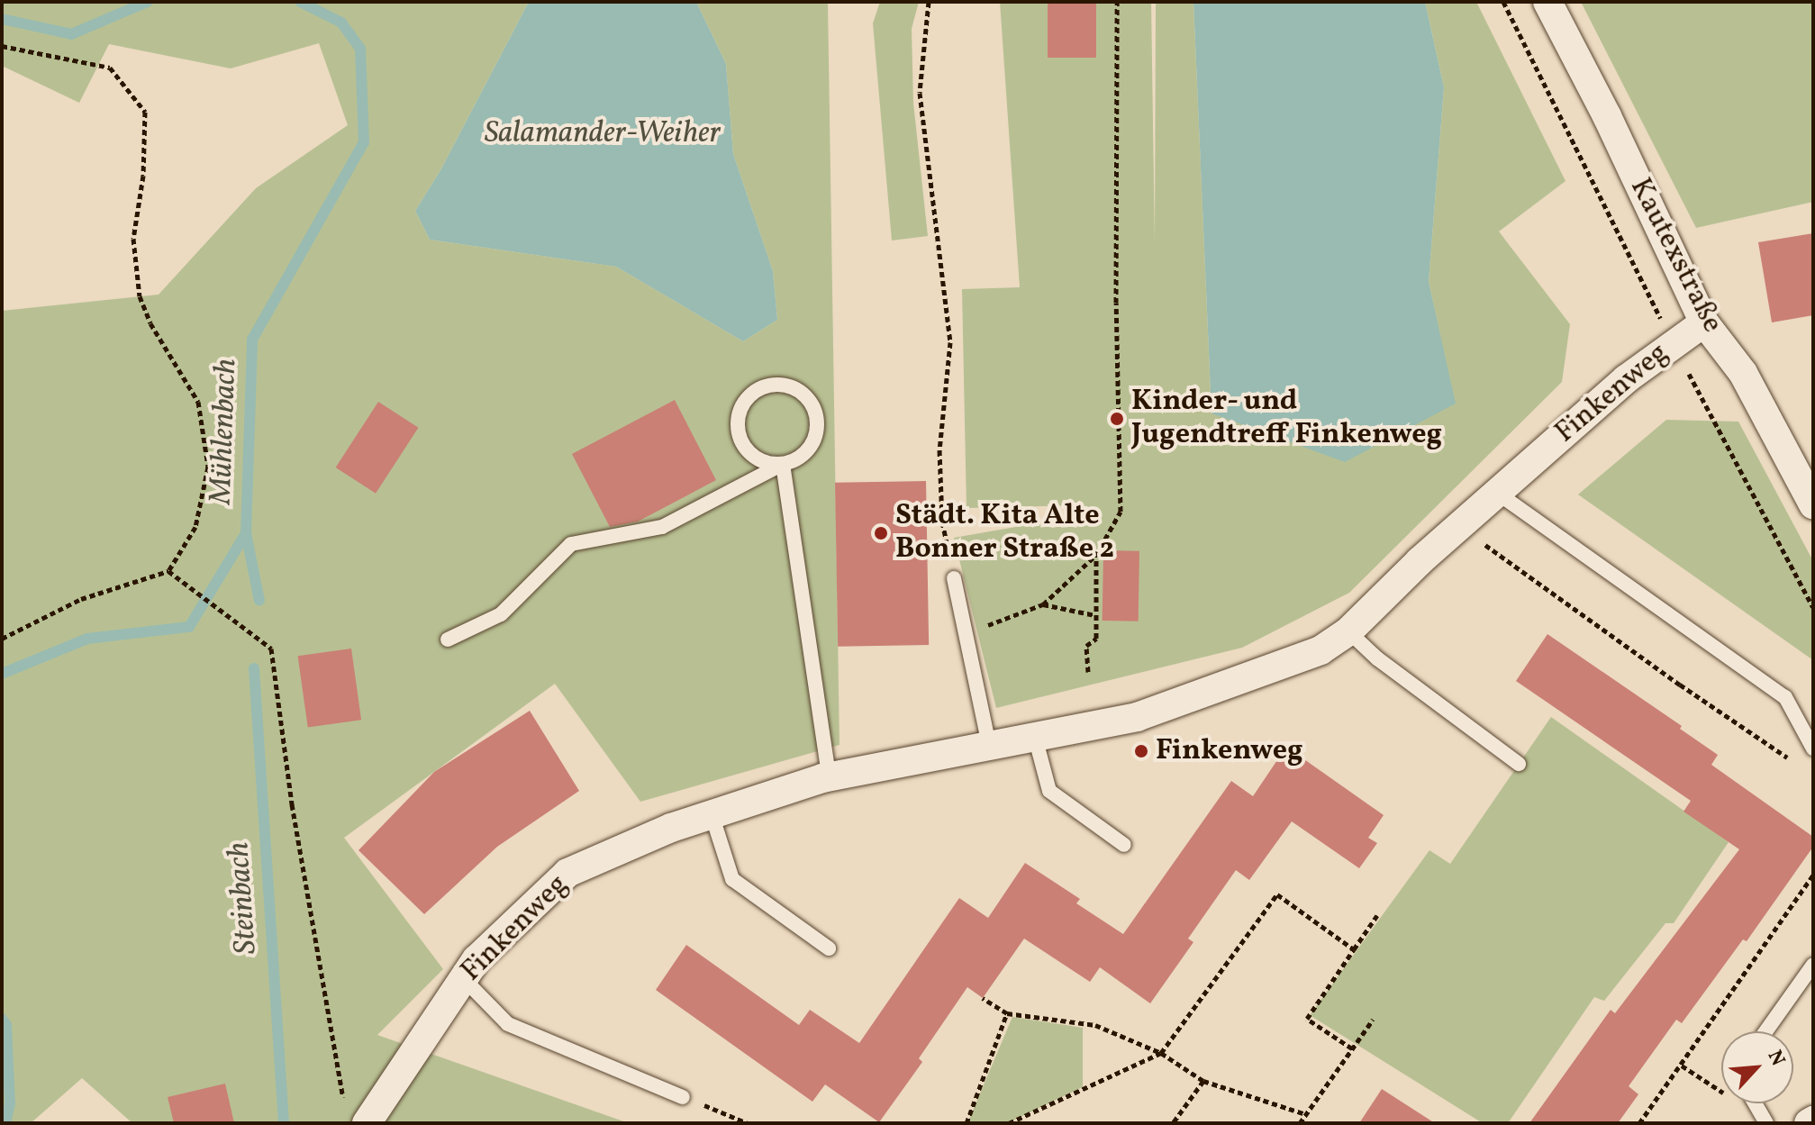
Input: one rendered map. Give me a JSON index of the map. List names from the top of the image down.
{
  "streets": {
    "street": ["Kautexstraße", "Finkenweg"]
  },
  "crossings": [
    ["Kautexstraße", "Finkenweg"]
  ],
  "water": ["Salamander-Weiher", "Mühlenbach", "Steinbach"],
  "places": ["Kinder- und Jugendtreff Finkenweg", "Städt. Kita Alte Bonner Straße 2", "Finkenweg"],
  "north": "top right"
}
